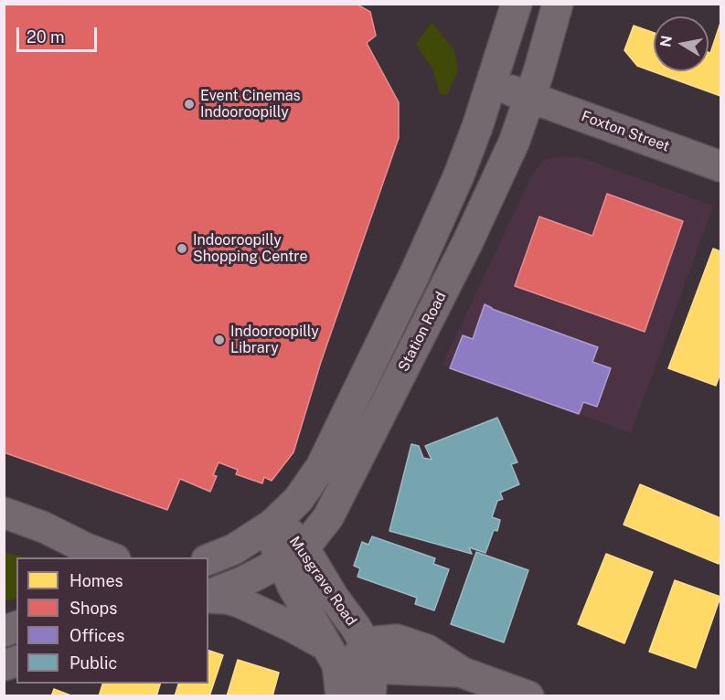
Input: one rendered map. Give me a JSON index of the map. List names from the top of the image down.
{
  "streets": {
    "street": ["Foxton Street", "Station Road", "Musgrave Road"]
  },
  "crossings": [
    ["Foxton Street", "Station Road"],
    ["Station Road", "Musgrave Road"]
  ],
  "places": ["Event Cinemas Indooroopilly", "Indooroopilly Shopping Centre", "Indooroopilly Library"],
  "legend": [
    "Homes",
    "Shops",
    "Offices",
    "Public"
  ],
  "scale_bar": "20 m",
  "north": "left"
}
